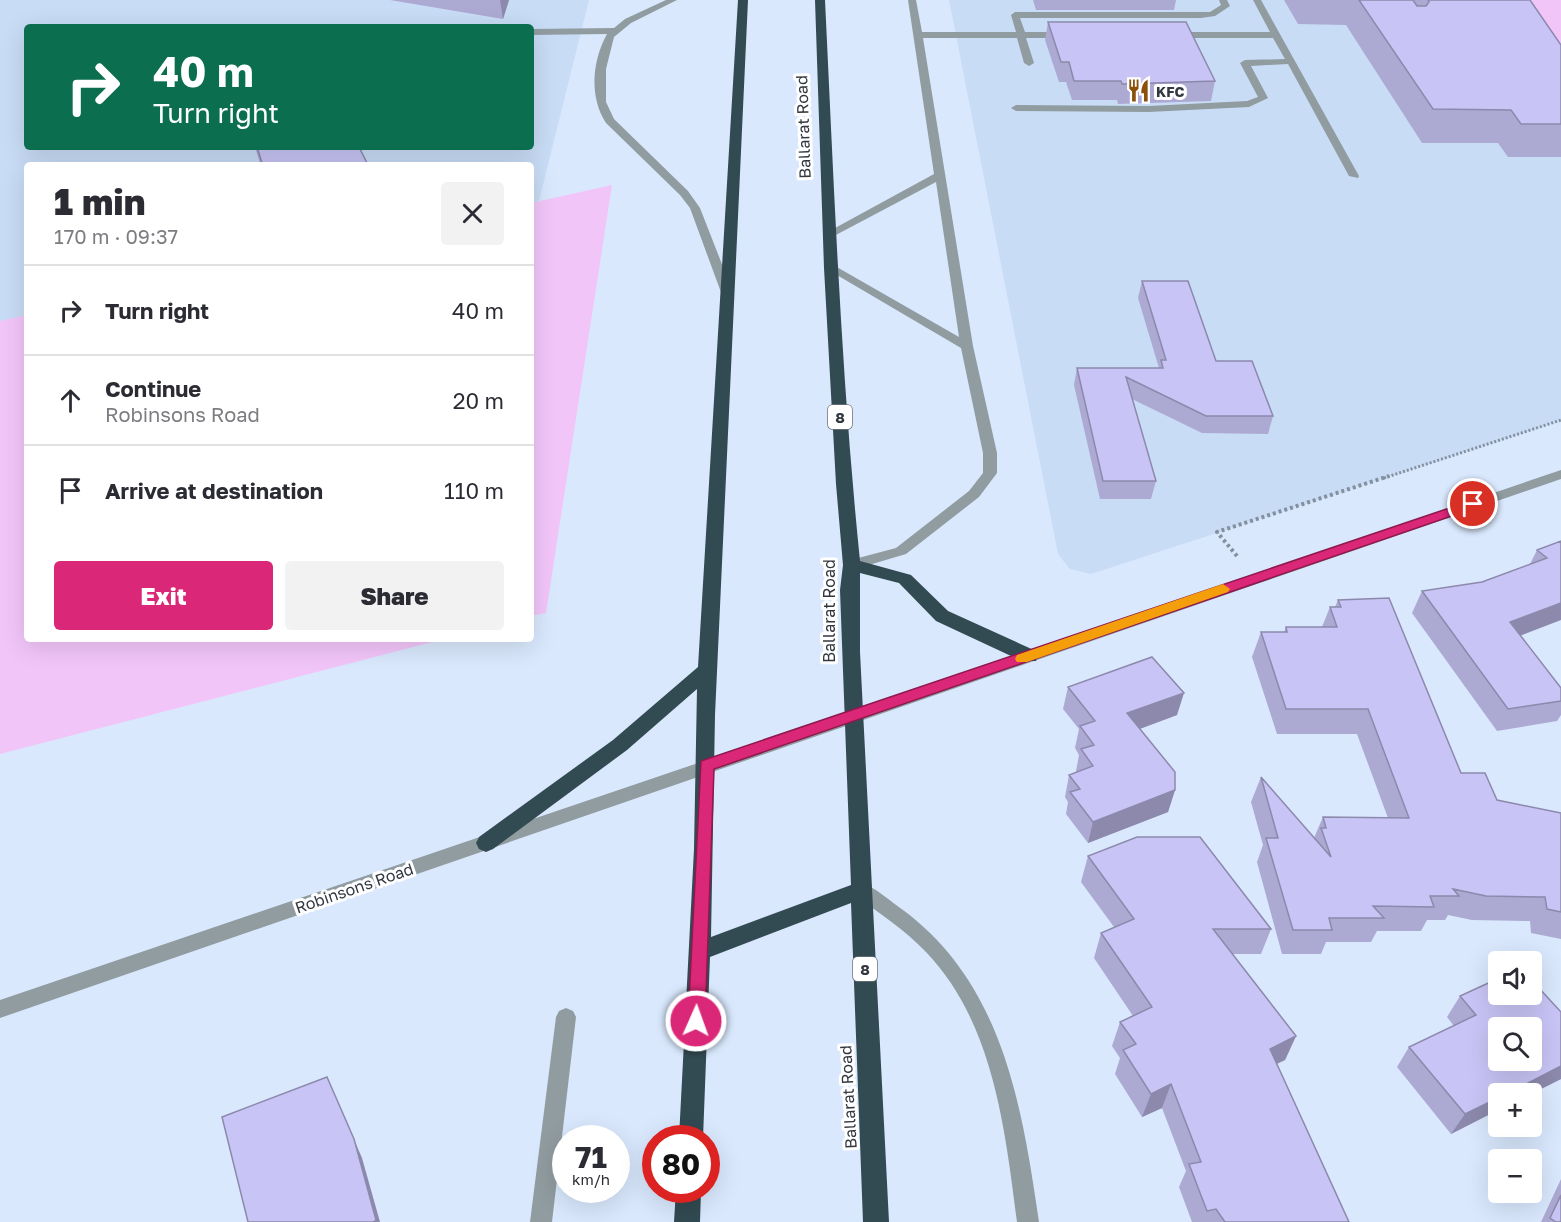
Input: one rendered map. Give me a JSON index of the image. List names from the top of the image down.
{
  "streets": {
    "highway": ["Ballarat Road", "8"],
    "street": ["Robinsons Road"]
  },
  "crossings": [
    ["Ballarat Road", "Robinsons Road"]
  ],
  "places": {
    "restaurant": ["KFC"]
  },
  "page": {
    "turn": ["40 m", "Turn right"],
    "heading": ["1 min", "170 m · 09:37"],
    "list": [
      {
        "name": "Turn right",
        "value": "40 m"
      },
      {
        "name": "Continue",
        "note": "Robinsons Road",
        "value": "20 m"
      },
      {
        "name": "Arrive at destination",
        "value": "110 m"
      }
    ],
    "buttons": ["Exit", "Share"],
    "map_buttons": ["+", "−"],
    "speed": "71 km/h",
    "limit": "80"
  }
}
